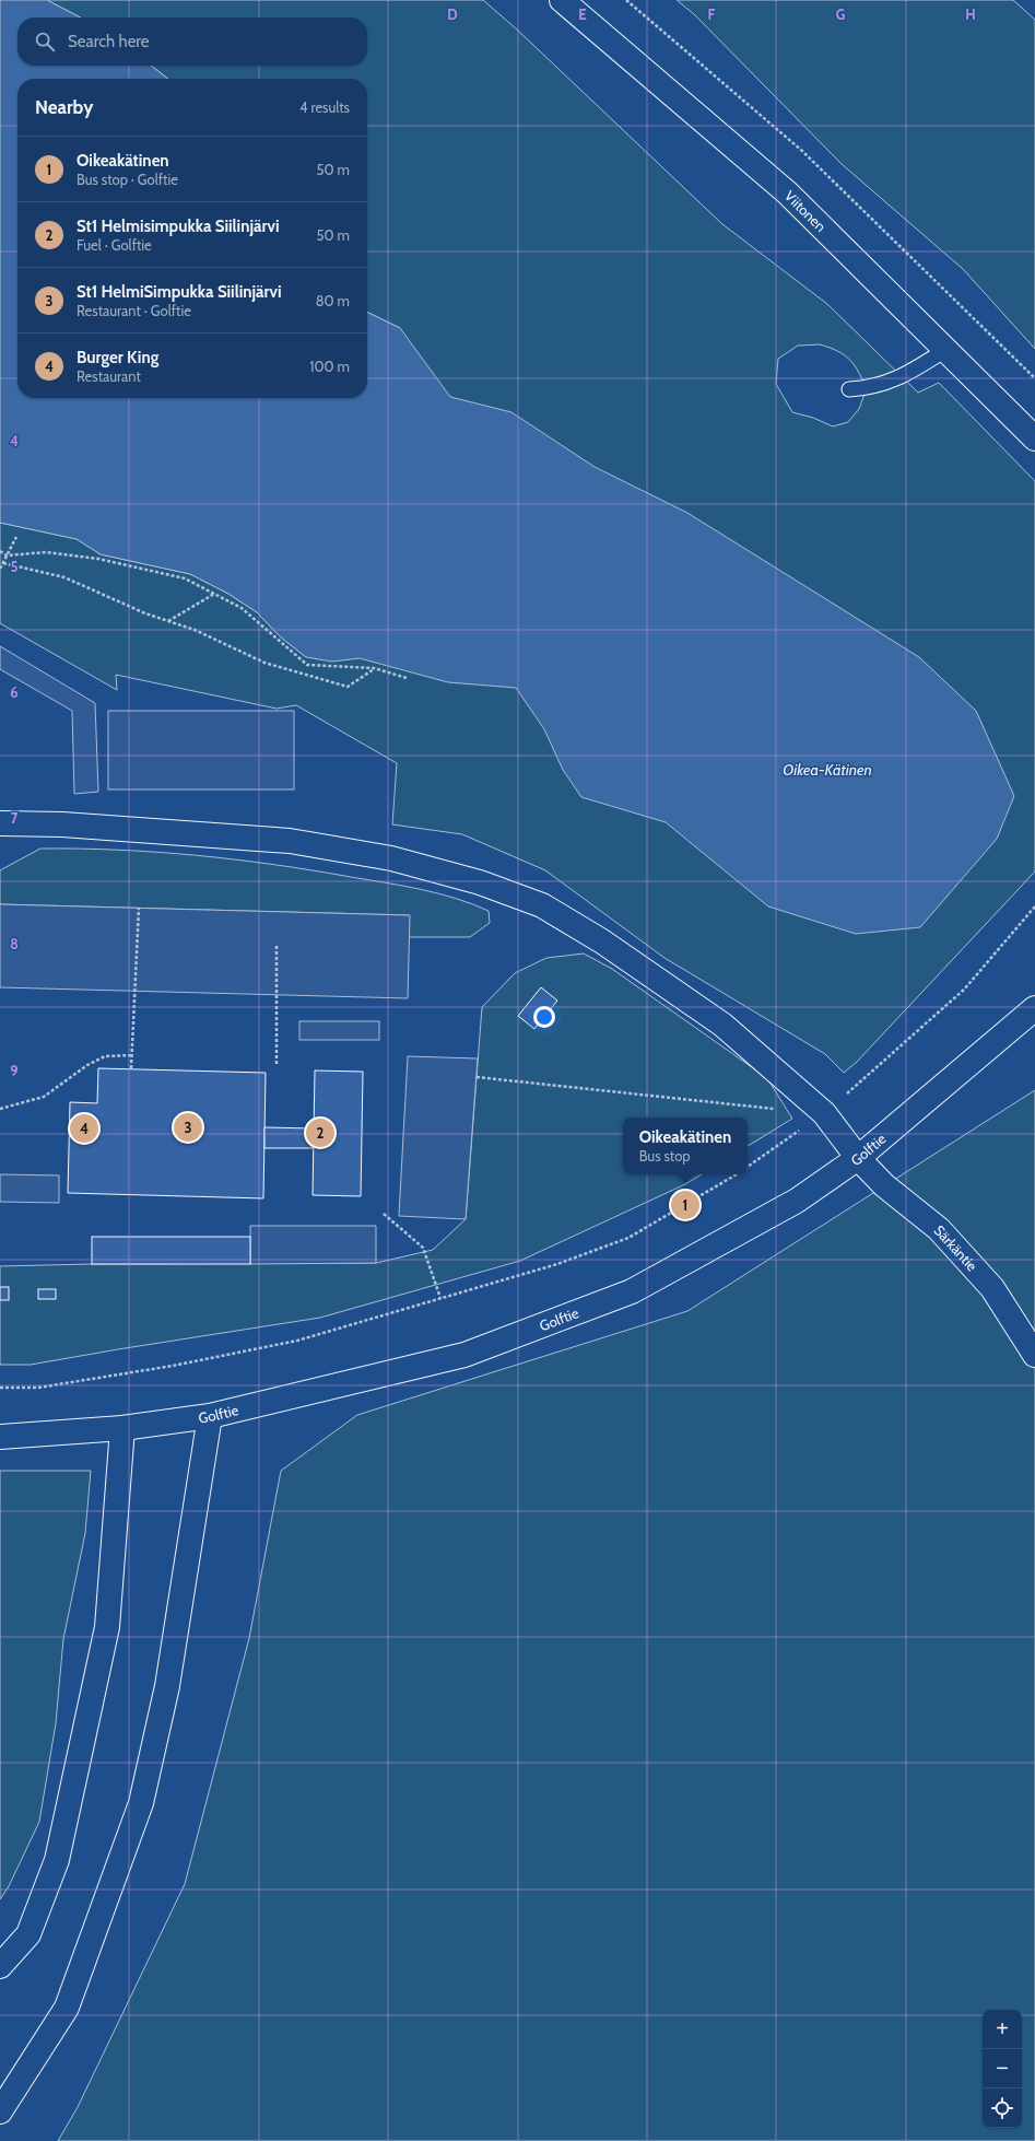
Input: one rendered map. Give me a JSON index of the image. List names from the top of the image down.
{
  "streets": {
    "main road": ["Viitonen", "Golftie", "Särkäntie"]
  },
  "crossings": [
    ["Golftie", "Särkäntie"]
  ],
  "water": ["Oikea-Kätinen"],
  "page": {
    "search": "Search here",
    "heading": ["Nearby", "4 results"],
    "list": [
      {
        "mark": "1",
        "name": "Oikeakätinen",
        "note": "Bus stop · Golftie",
        "value": "50 m"
      },
      {
        "mark": "2",
        "name": "St1 Helmisimpukka Siilinjärvi",
        "note": "Fuel · Golftie",
        "value": "50 m"
      },
      {
        "mark": "3",
        "name": "St1 HelmiSimpukka Siilinjärvi",
        "note": "Restaurant · Golftie",
        "value": "80 m"
      },
      {
        "mark": "4",
        "name": "Burger King",
        "note": "Restaurant",
        "value": "100 m"
      }
    ],
    "pins": [
      "3",
      "4",
      "2",
      "1"
    ],
    "popup": ["Oikeakätinen", "Bus stop"],
    "map_buttons": ["+", "−"]
  },
  "grid": {
    "columns": [
      "D",
      "E",
      "F",
      "G",
      "H"
    ],
    "rows": [
      "4",
      "5",
      "6",
      "7",
      "8",
      "9"
    ]
  }
}
